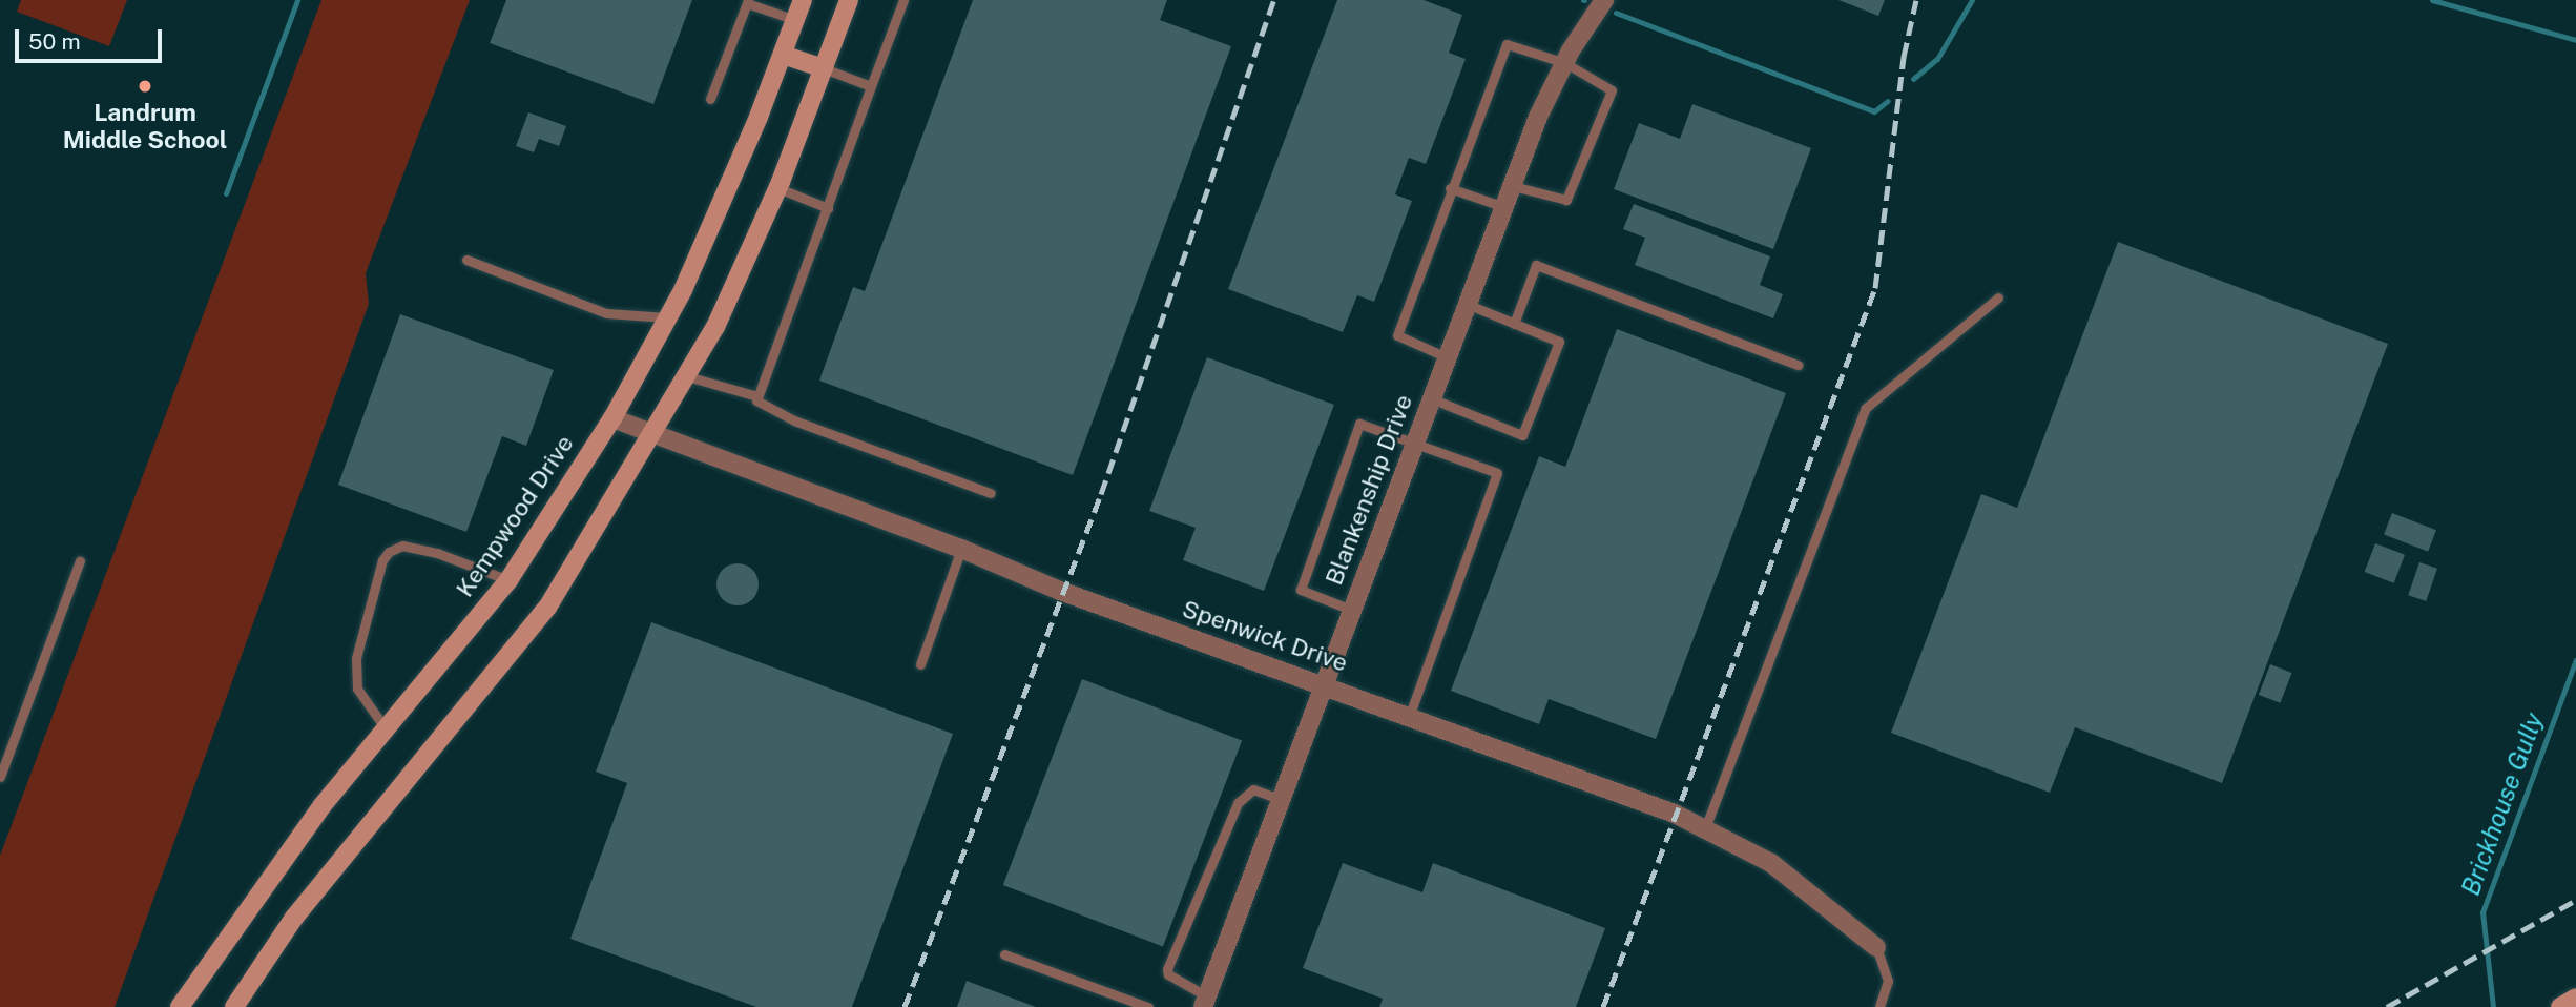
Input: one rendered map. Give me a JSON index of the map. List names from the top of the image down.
{
  "streets": {
    "main road": ["Kempwood Drive"],
    "street": ["Blankenship Drive", "Spenwick Drive"]
  },
  "crossings": [
    ["Blankenship Drive", "Spenwick Drive"],
    ["Kempwood Drive", "Spenwick Drive"]
  ],
  "water": ["Brickhouse Gully"],
  "places": ["Landrum Middle School"],
  "scale_bar": "50 m"
}
